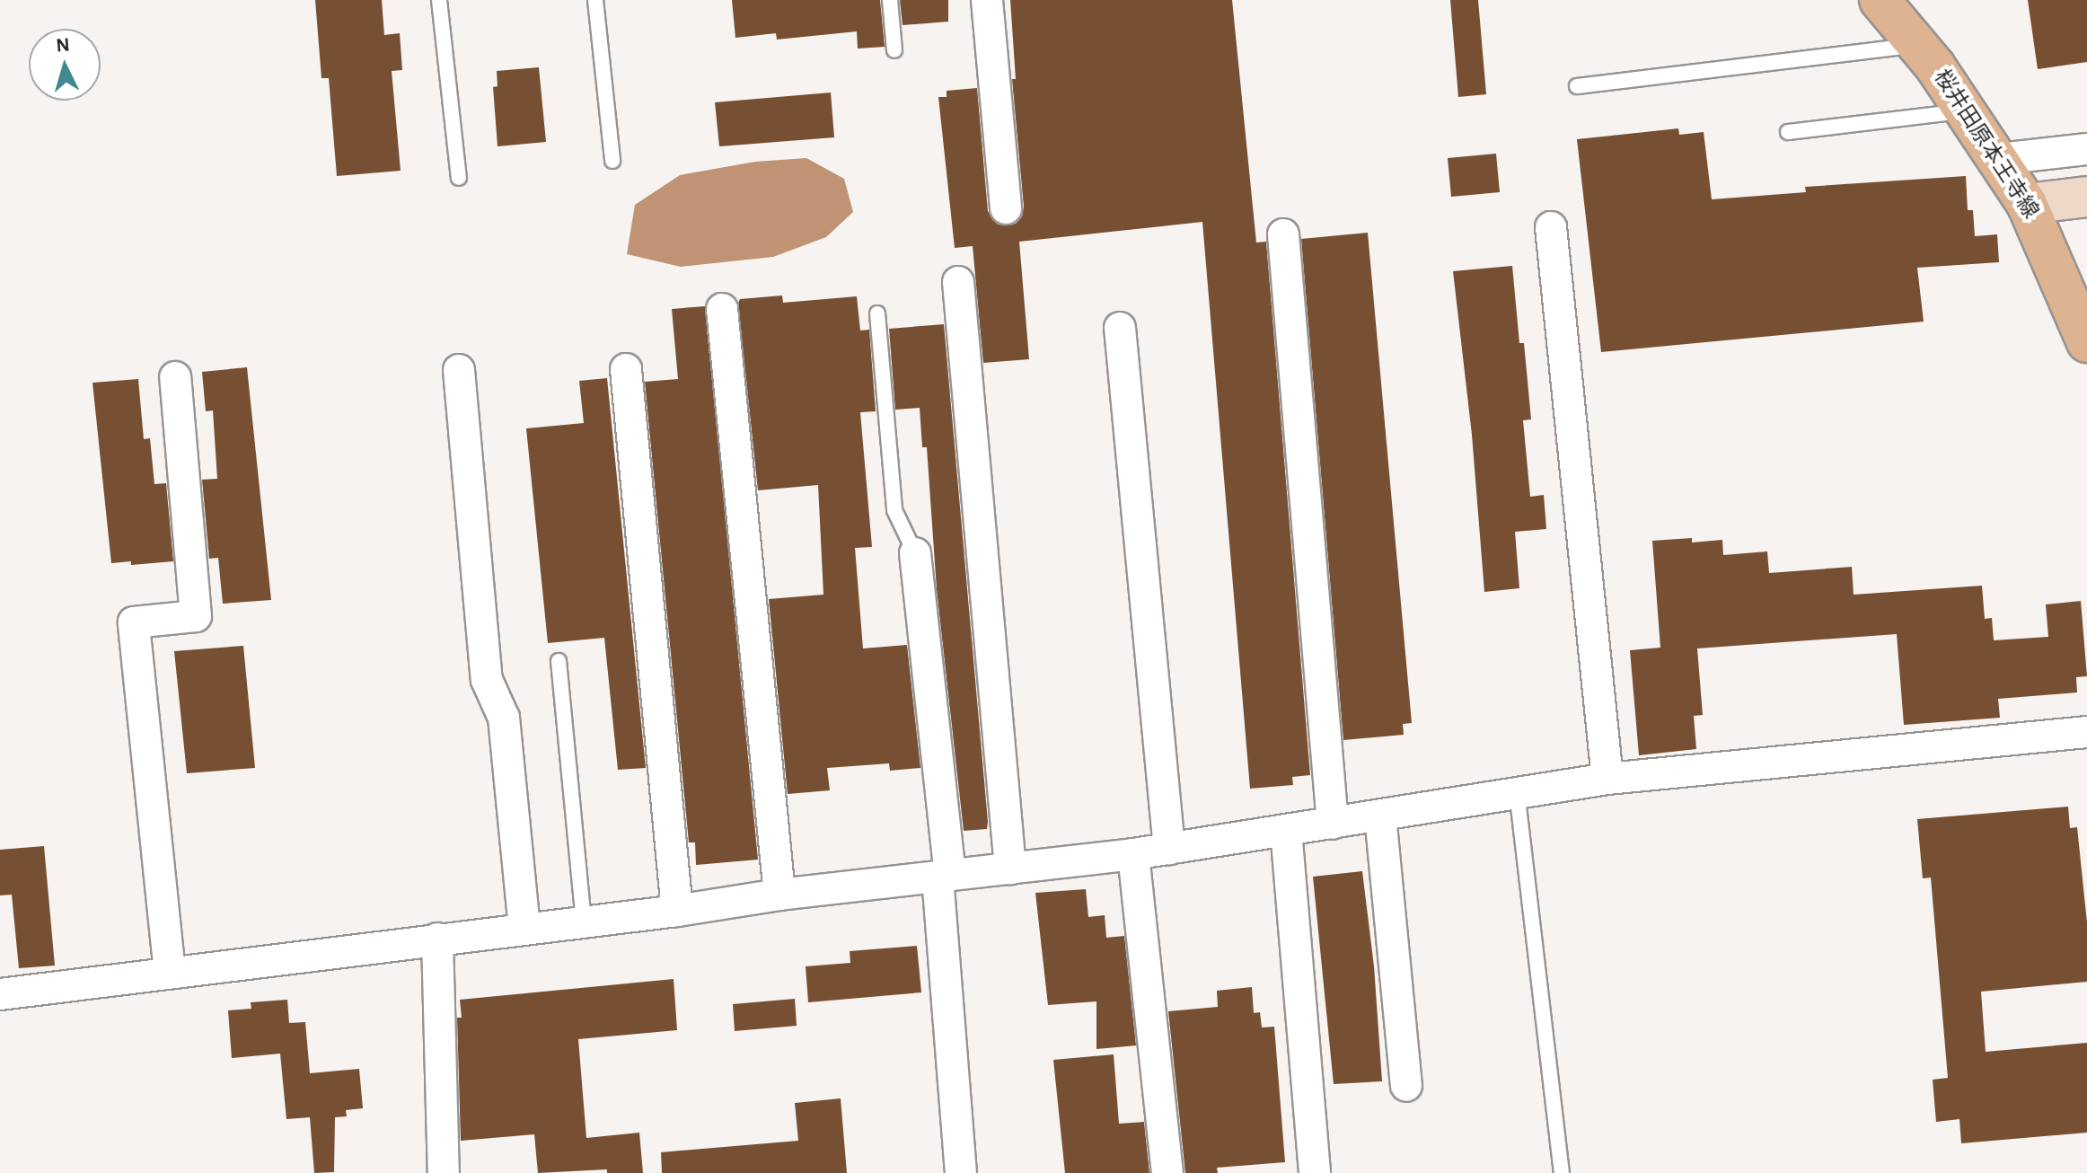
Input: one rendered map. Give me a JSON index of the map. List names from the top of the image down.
{
  "streets": {
    "main road": ["桜井田原本王寺線"]
  },
  "north": "top"
}
